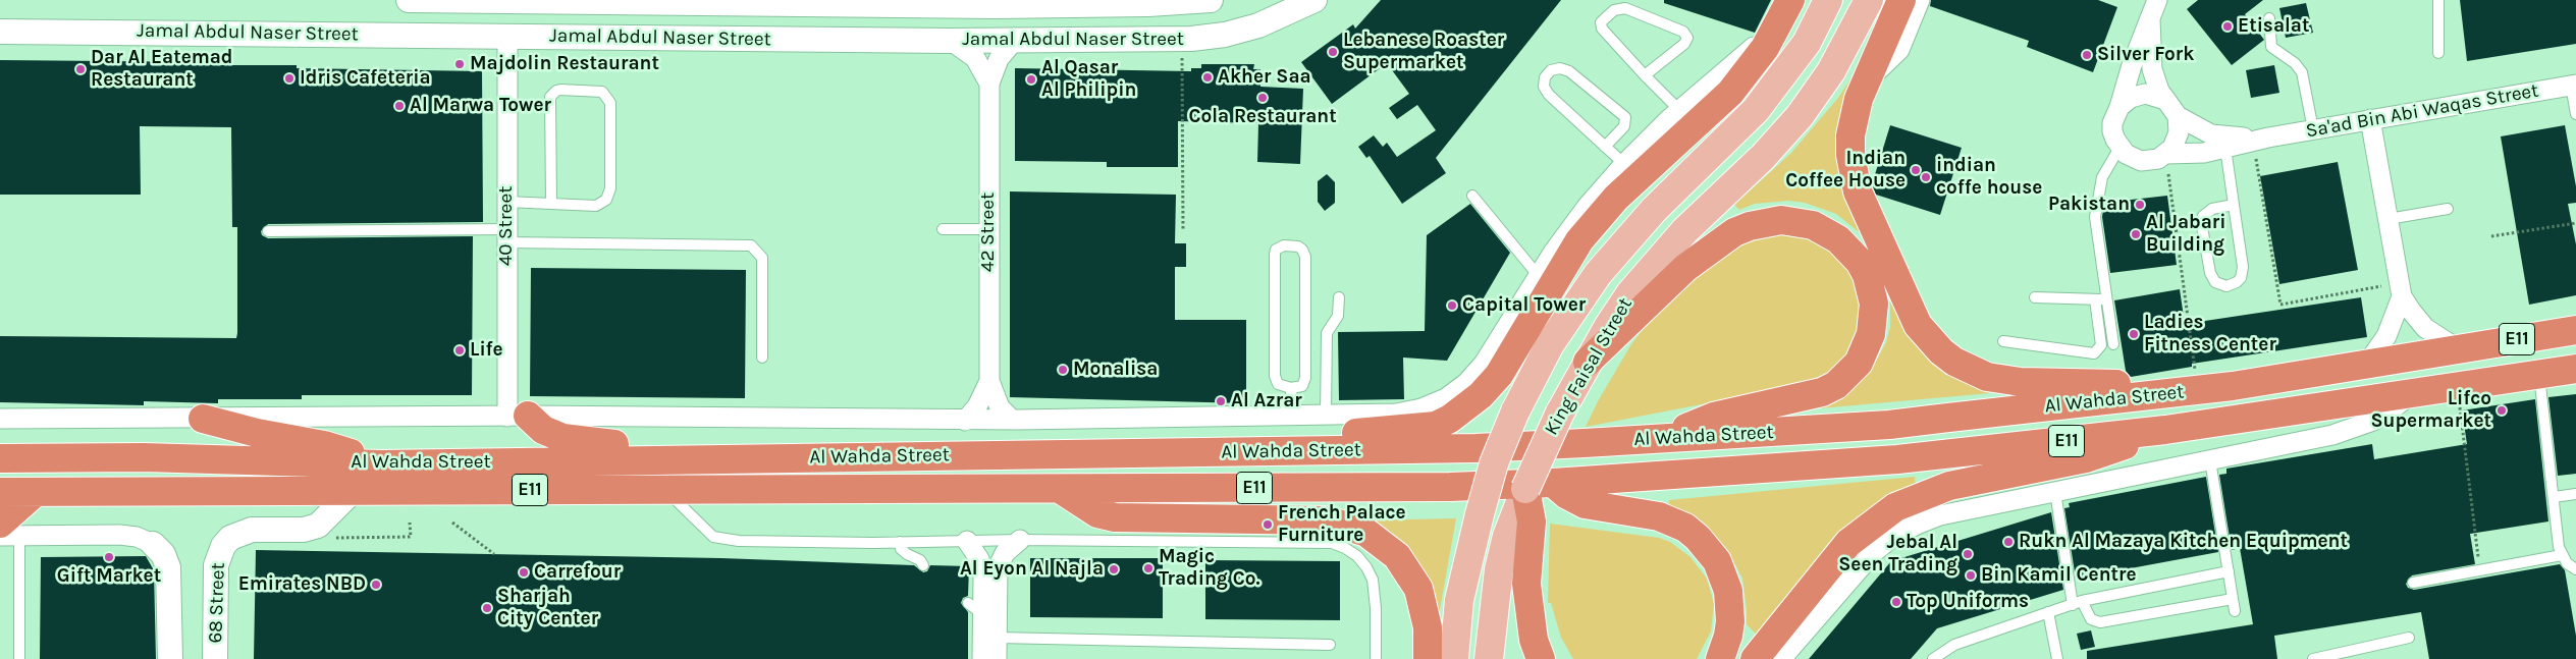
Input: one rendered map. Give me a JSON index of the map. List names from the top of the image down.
{
  "streets": {
    "highway": ["E11", "Al Wahda Street"],
    "main road": ["King Faisal Street"],
    "street": [
      "Jamal Abdul Naser Street",
      "Sa'ad Bin Abi Waqas Street",
      "40 Street",
      "42 Street",
      "68 Street"
    ]
  },
  "crossings": [
    ["Jamal Abdul Naser Street", "40 Street"],
    ["Jamal Abdul Naser Street", "42 Street"],
    ["Al Wahda Street", "68 Street"]
  ],
  "places": [
    "Etisalat",
    "Lebanese Roaster Supermarket",
    "Silver Fork",
    "Majdolin Restaurant",
    "Dar Al Eatemad Restaurant",
    "Akher Saa",
    "Idris Cafeteria",
    "Al Qasar Al Philipin",
    "Cola Restaurant",
    "Al Marwa Tower",
    "Indian Coffee House",
    "indian coffe house",
    "Pakistan",
    "Al Jabari Building",
    "Capital Tower",
    "Ladies Fitness Center",
    "Life",
    "Monalisa",
    "Al Azrar",
    "Lifco Supermarket",
    "French Palace Furniture",
    "Rukn Al Mazaya Kitchen Equipment",
    "Jebal Al Seen Trading",
    "Gift Market",
    "Magic Trading Co.",
    "Al Eyon Al Najla",
    "Carrefour",
    "Bin Kamil Centre",
    "Emirates NBD",
    "Top Uniforms",
    "Sharjah City Center"
  ]
}
